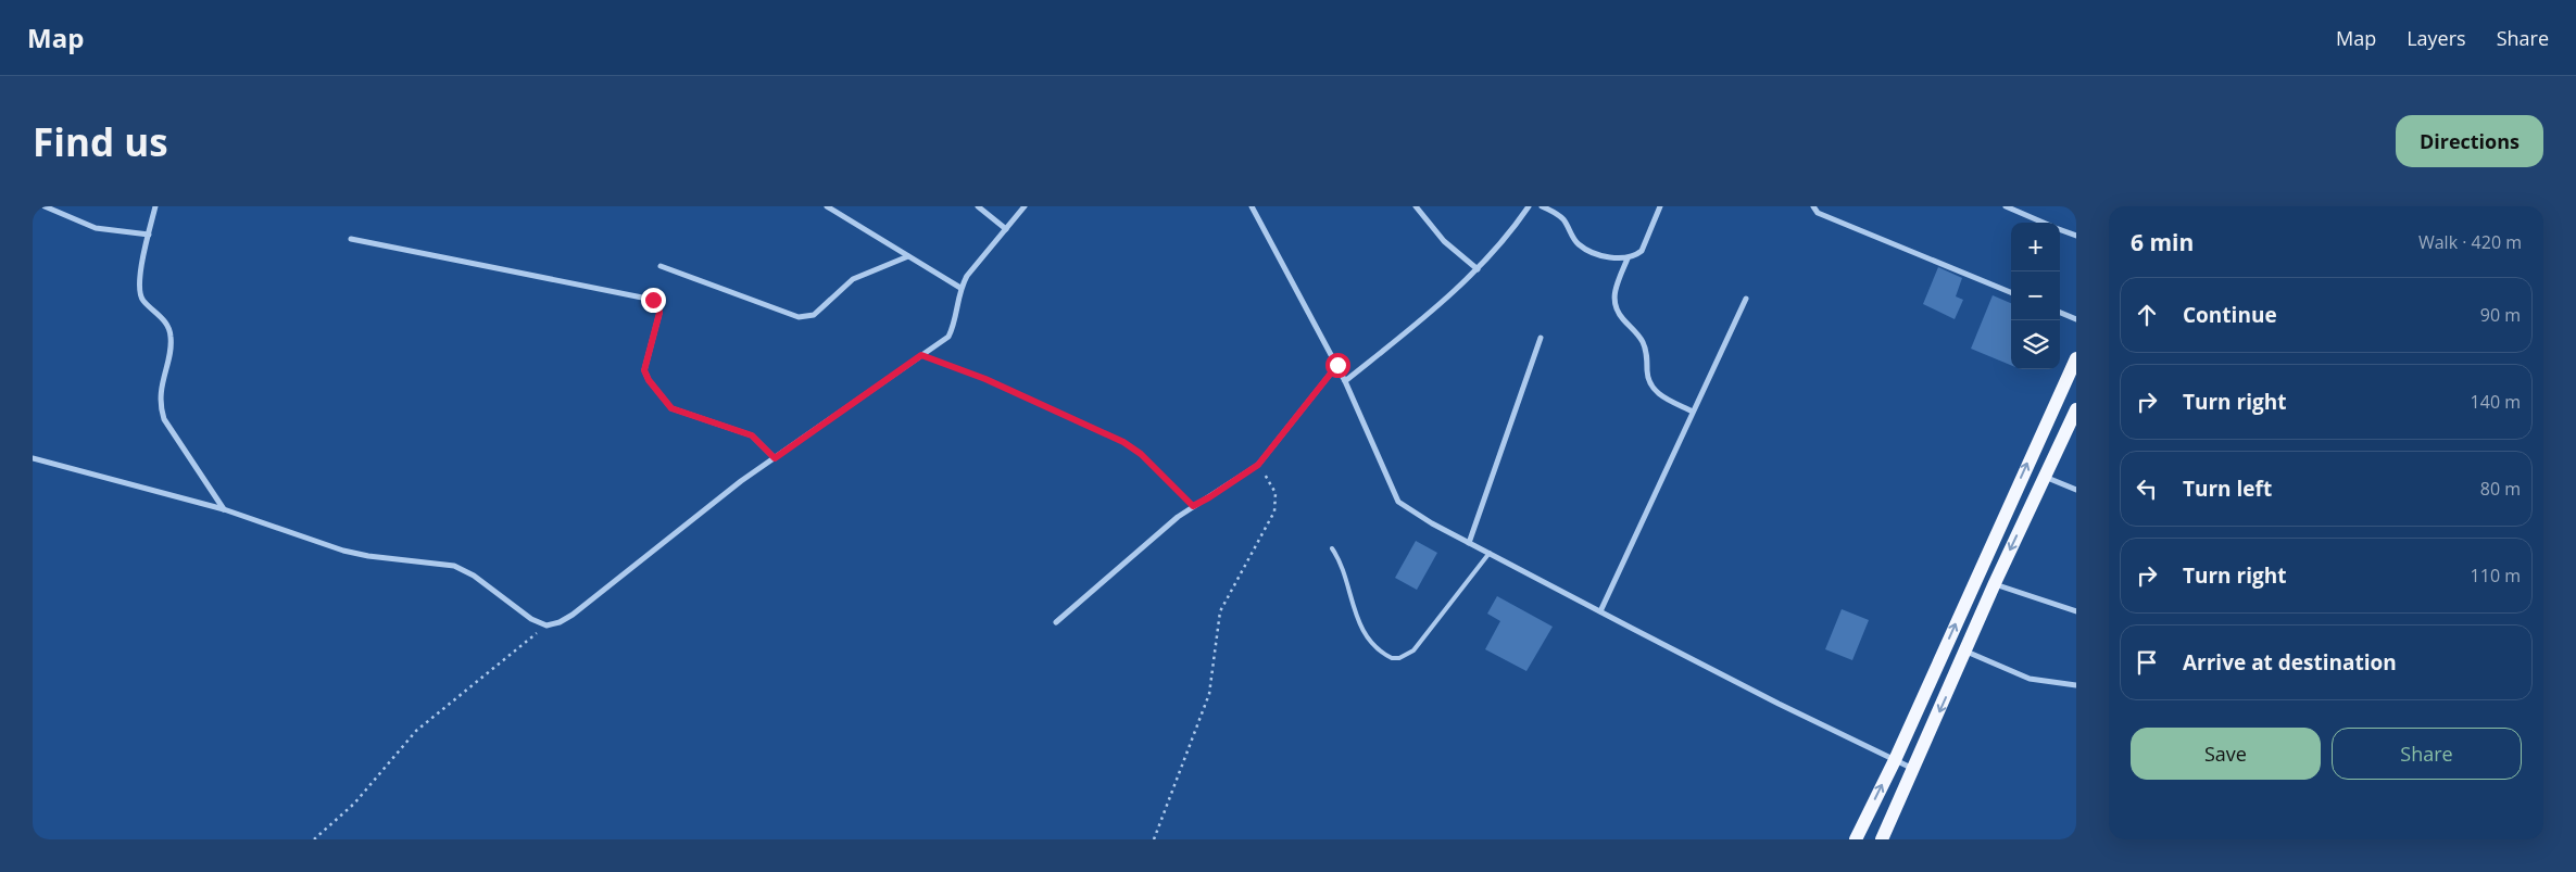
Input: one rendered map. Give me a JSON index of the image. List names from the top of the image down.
{
  "page": {
    "header": "Map",
    "nav": ["Map", "Layers", "Share"],
    "buttons": [
      "Directions",
      ["Save", "Share"]
    ],
    "title": "Find us",
    "heading": ["6 min", "Walk · 420 m"],
    "map_buttons": ["+", "−"],
    "list": [
      ["Continue", "90 m"],
      ["Turn right", "140 m"],
      ["Turn left", "80 m"],
      ["Turn right", "110 m"],
      "Arrive at destination"
    ]
  }
}
